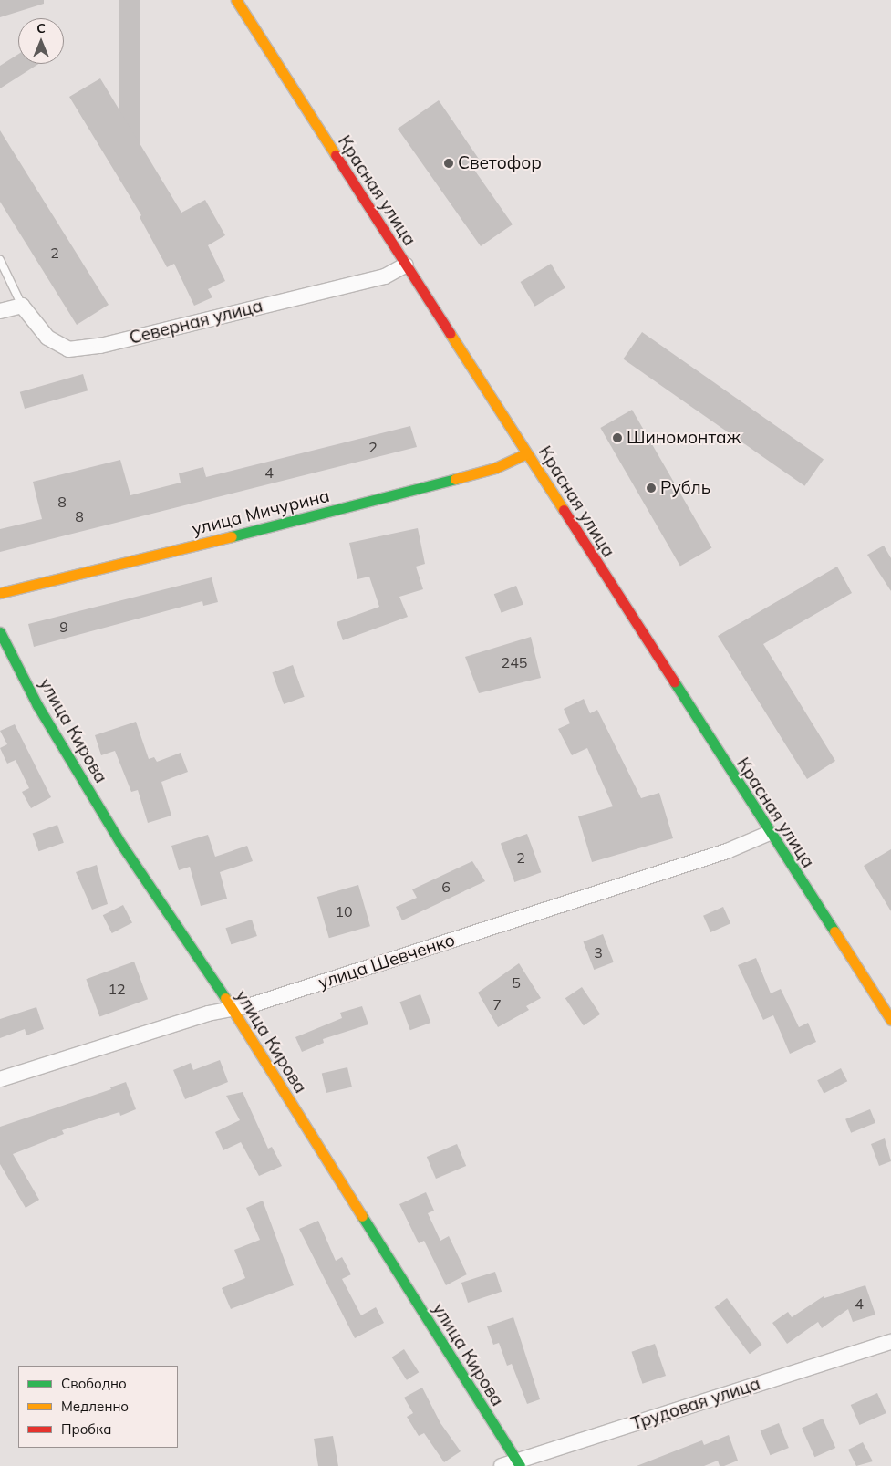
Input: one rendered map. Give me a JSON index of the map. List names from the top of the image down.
{
  "streets": {
    "street": [
      "Красная улица",
      "Северная улица",
      "улица Мичурина",
      "улица Кирова",
      "улица Шевченко",
      "Трудовая улица"
    ]
  },
  "crossings": [
    ["Красная улица", "Северная улица"],
    ["Красная улица", "улица Мичурина"],
    ["Красная улица", "улица Шевченко"],
    ["улица Кирова", "улица Шевченко"],
    ["улица Кирова", "Трудовая улица"]
  ],
  "places": ["Светофор", "Шиномонтаж", "Рубль"],
  "house_numbers": [
    "2",
    "2",
    "4",
    "8",
    "8",
    "9",
    "245",
    "2",
    "6",
    "10",
    "3",
    "5",
    "12",
    "7",
    "4"
  ],
  "legend": ["Свободно", "Медленно", "Пробка"],
  "north": "top"
}
